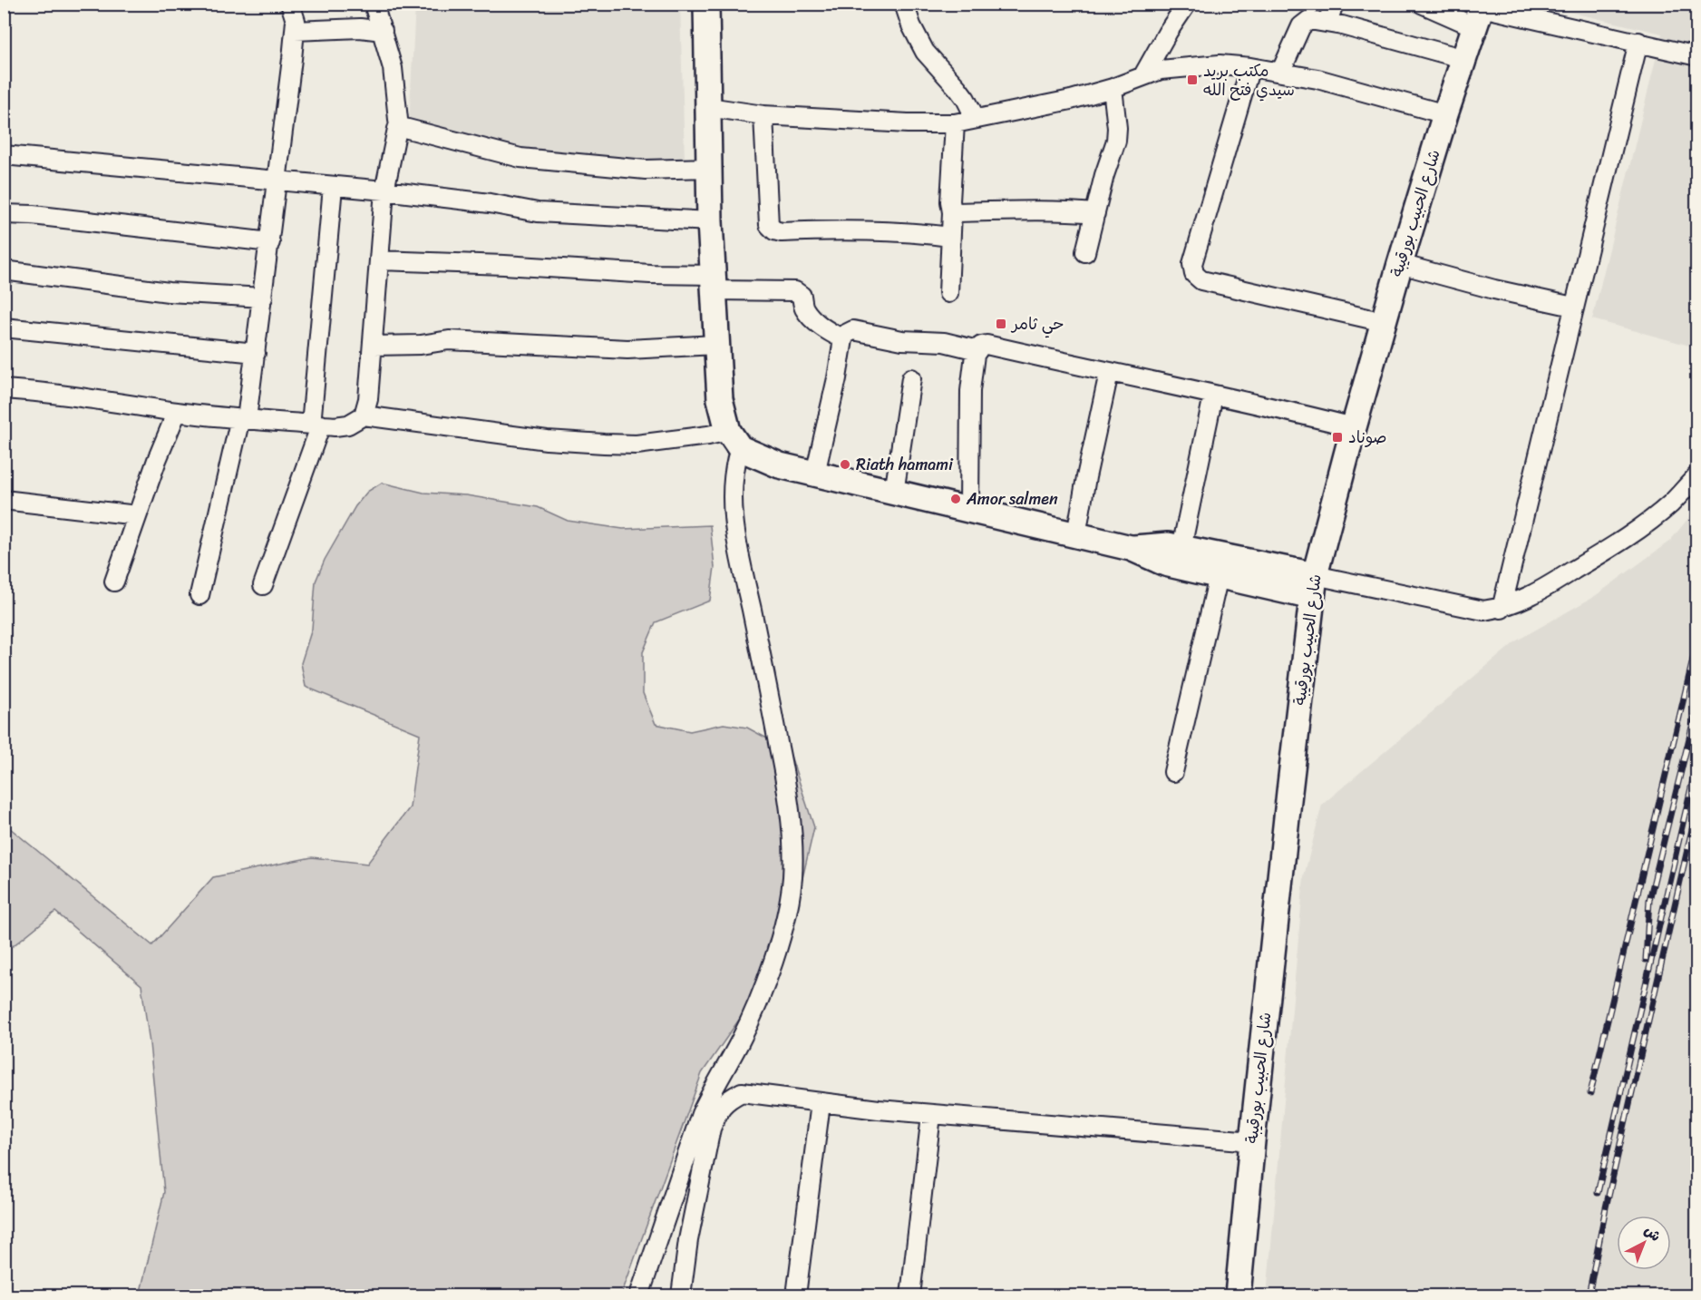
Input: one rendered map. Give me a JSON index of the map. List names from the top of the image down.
{
  "streets": {
    "main road": ["شارع الحبيب بورقيبة"]
  },
  "places": {
    "transit": ["مكتب بريد سيدي فتح الله", "حي ثامر", "صوناد"],
    "other": ["Riath hamami", "Amor salmen"]
  },
  "north": "top right"
}
